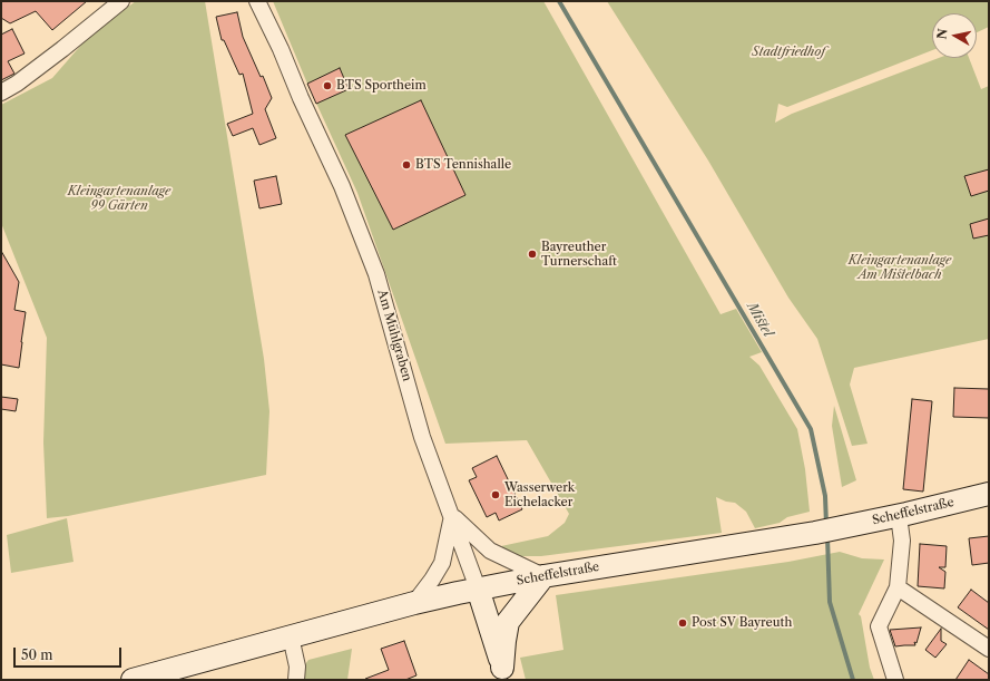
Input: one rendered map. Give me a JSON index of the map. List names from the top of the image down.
{
  "streets": {
    "main road": ["Am Mühlgraben", "Scheffelstraße"]
  },
  "crossings": [
    ["Am Mühlgraben", "Scheffelstraße"]
  ],
  "water": ["Mistel"],
  "parks": ["Stadtfriedhof", "Kleingartenanlage 99 Gärten", "Kleingartenanlage Am Mistelbach"],
  "places": [
    "BTS Sportheim",
    "BTS Tennishalle",
    "Bayreuther Turnerschaft",
    "Wasserwerk Eichelacker",
    "Post SV Bayreuth"
  ],
  "scale_bar": "50 m",
  "north": "left"
}
